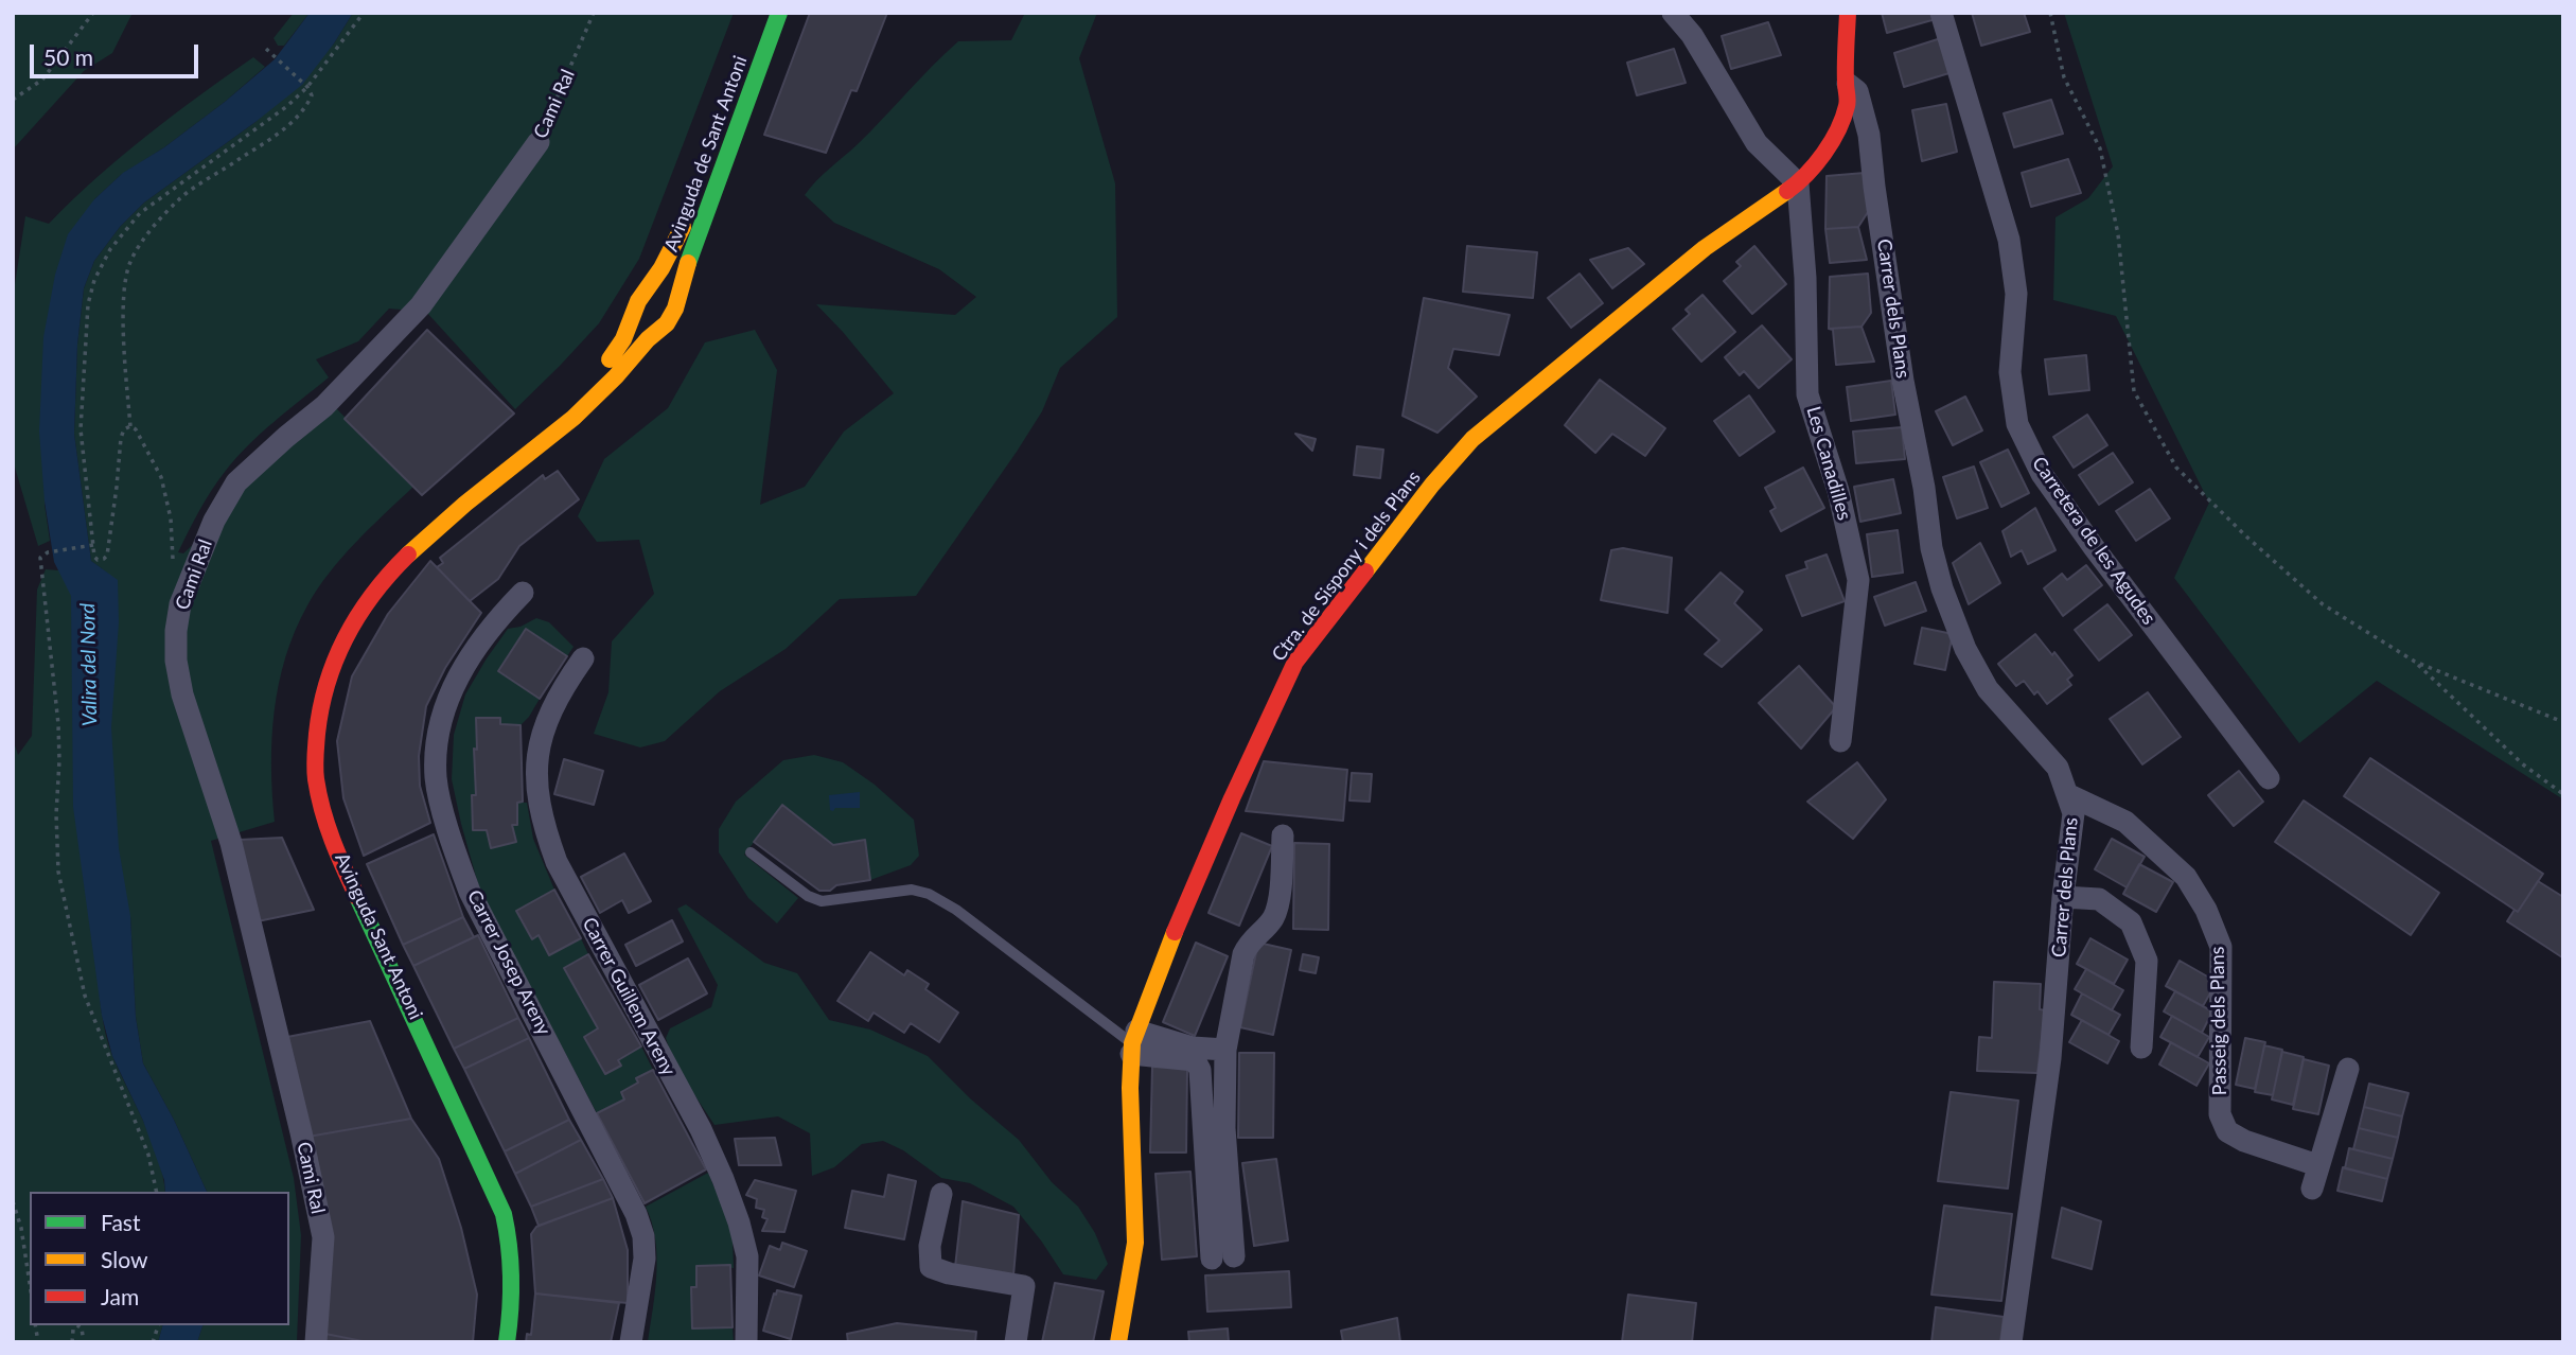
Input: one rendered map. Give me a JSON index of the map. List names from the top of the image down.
{
  "streets": {
    "main road": ["Avinguda de Sant Antoni", "Ctra. de Sispony i dels Plans", "Avinguda Sant Antoni"],
    "street": [
      "Cami Ral",
      "Carrer dels Plans",
      "Les Canadilles",
      "Carretera de les Agudes",
      "Carrer Josep Areny",
      "Carrer Guillem Areny",
      "Passeig dels Plans"
    ]
  },
  "crossings": [
    ["Avinguda de Sant Antoni", "Avinguda Sant Antoni"],
    ["Carrer dels Plans", "Ctra. de Sispony i dels Plans"],
    ["Carrer dels Plans", "Passeig dels Plans"],
    ["Les Canadilles", "Ctra. de Sispony i dels Plans"]
  ],
  "water": ["Valira del Nord"],
  "legend": ["Fast", "Slow", "Jam"],
  "scale_bar": "50 m"
}
